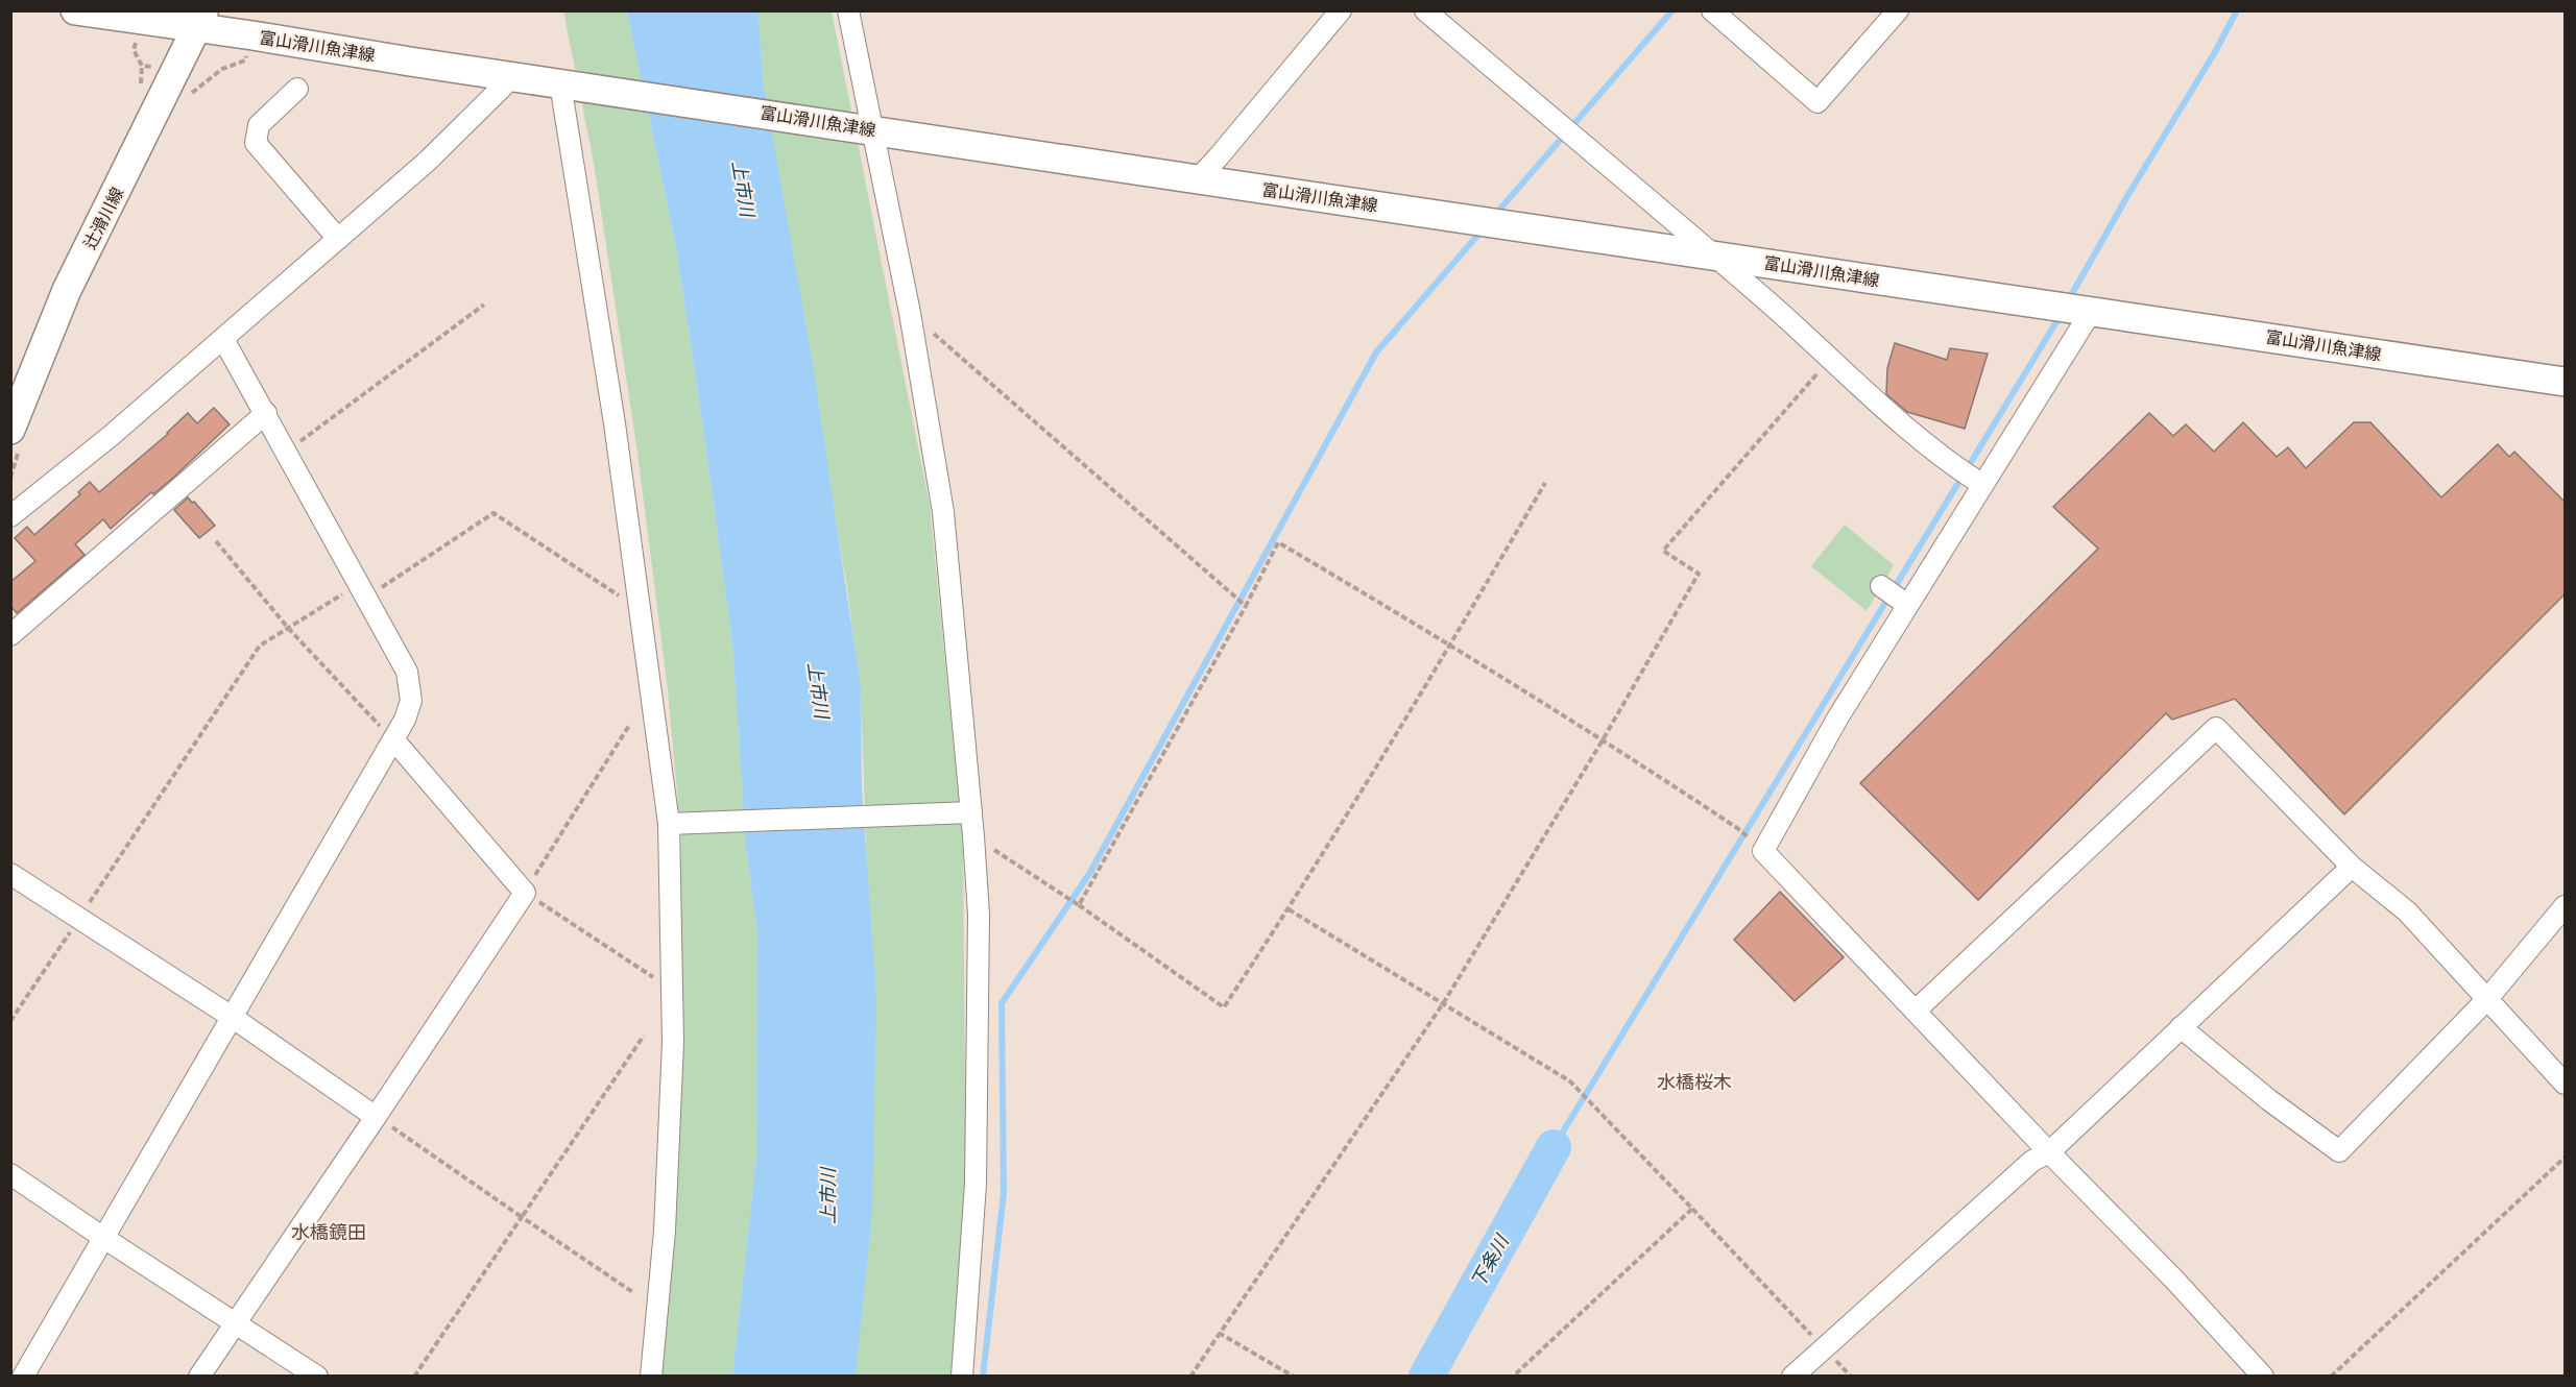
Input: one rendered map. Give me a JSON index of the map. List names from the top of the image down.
{
  "streets": {
    "main road": ["富山滑川魚津線", "辻滑川線"]
  },
  "crossings": [
    ["富山滑川魚津線", "辻滑川線"]
  ],
  "districts": ["水橋桜木", "水橋鏡田"],
  "water": ["上市川", "下条川"]
}
